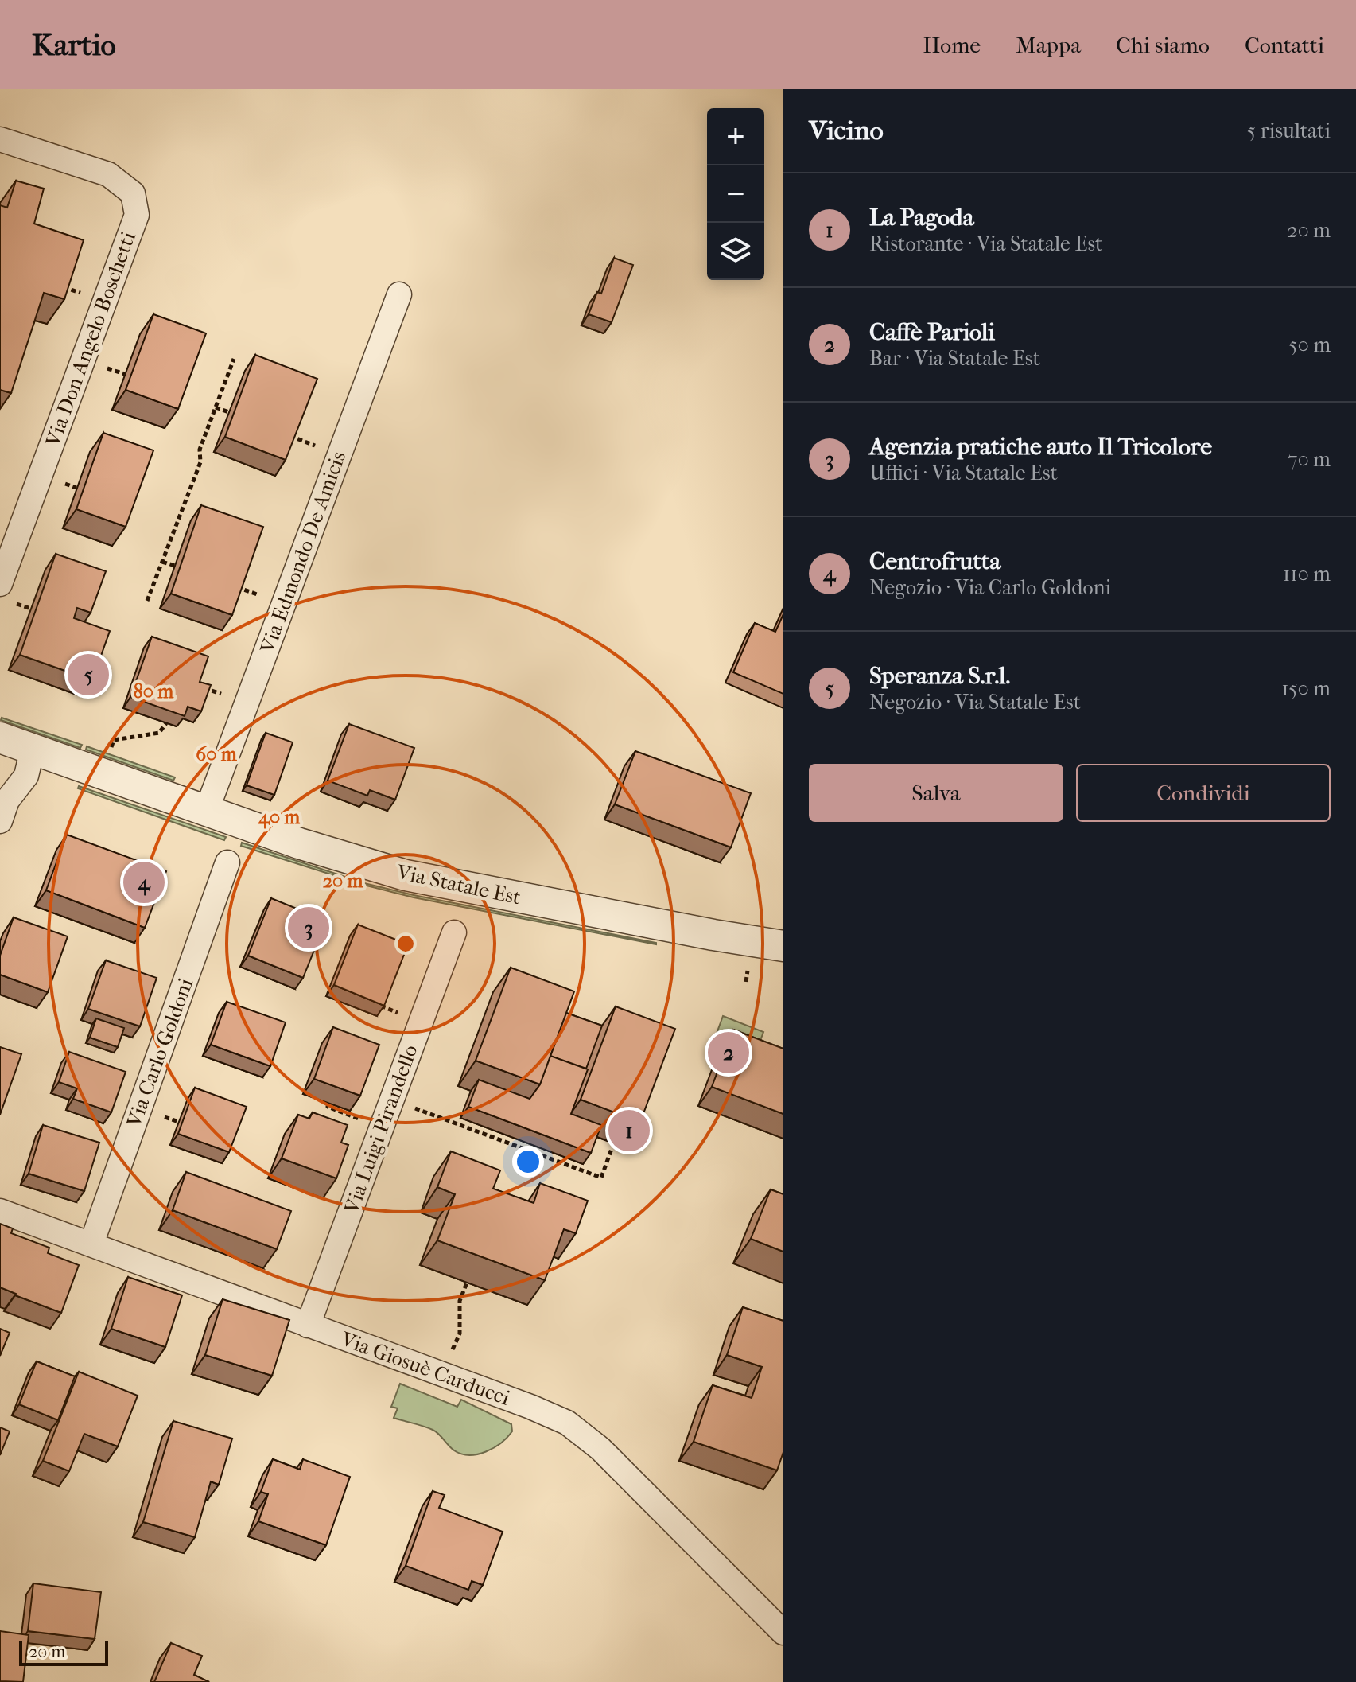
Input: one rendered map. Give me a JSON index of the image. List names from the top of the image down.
{
  "streets": {
    "street": [
      "Via Don Angelo Boschetti",
      "Via Edmondo De Amicis",
      "Via Statale Est",
      "Via Carlo Goldoni",
      "Via Luigi Pirandello",
      "Via Giosuè Carducci"
    ]
  },
  "crossings": [
    ["Via Edmondo De Amicis", "Via Statale Est"],
    ["Via Carlo Goldoni", "Via Giosuè Carducci"],
    ["Via Luigi Pirandello", "Via Giosuè Carducci"]
  ],
  "scale_bar": "20 m",
  "page": {
    "header": "Kartio",
    "nav": [
      "Home",
      "Mappa",
      "Chi siamo",
      "Contatti"
    ],
    "heading": ["Vicino", "5 risultati"],
    "map_buttons": ["+", "−"],
    "list": [
      {
        "mark": "1",
        "name": "La Pagoda",
        "note": "Ristorante · Via Statale Est",
        "value": "20 m"
      },
      {
        "mark": "2",
        "name": "Caffè Parioli",
        "note": "Bar · Via Statale Est",
        "value": "50 m"
      },
      {
        "mark": "3",
        "name": "Agenzia pratiche auto Il Tricolore",
        "note": "Uffici · Via Statale Est",
        "value": "70 m"
      },
      {
        "mark": "4",
        "name": "Centrofrutta",
        "note": "Negozio · Via Carlo Goldoni",
        "value": "110 m"
      },
      {
        "mark": "5",
        "name": "Speranza S.r.l.",
        "note": "Negozio · Via Statale Est",
        "value": "150 m"
      }
    ],
    "pins": [
      "5",
      "4",
      "3",
      "2",
      "1"
    ],
    "buttons": ["Salva", "Condividi"],
    "scale": "20 m"
  },
  "rings": [
    "80 m",
    "60 m",
    "40 m",
    "20 m"
  ]
}
